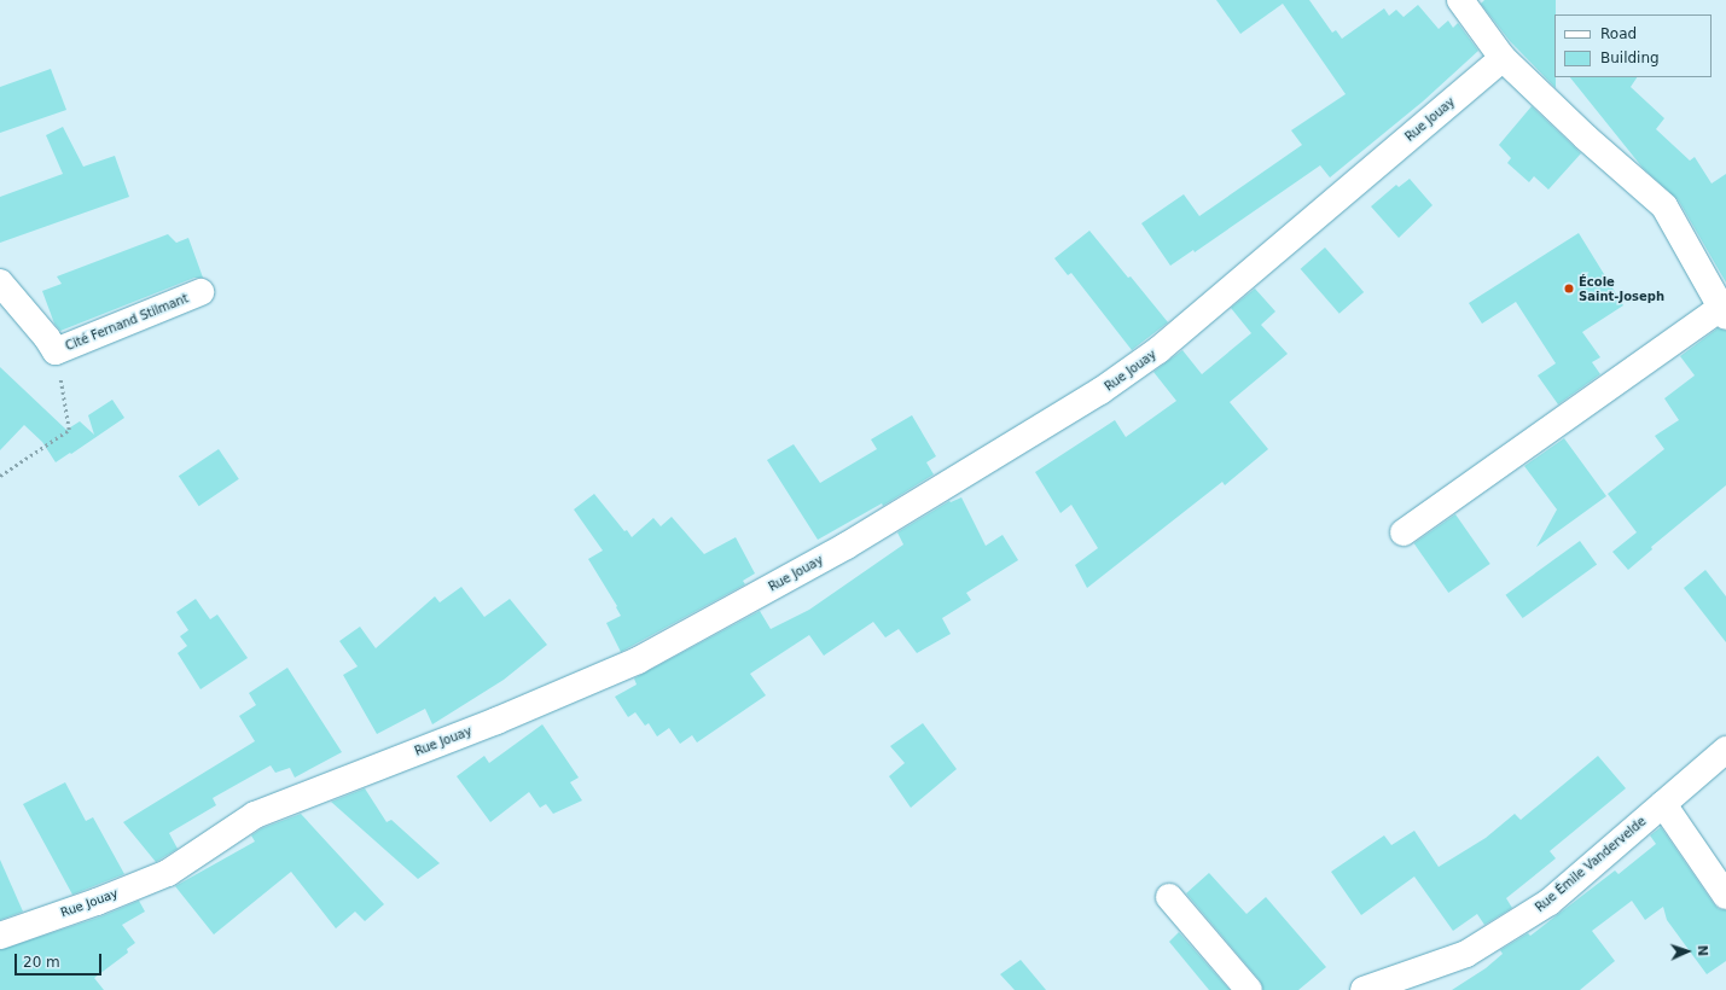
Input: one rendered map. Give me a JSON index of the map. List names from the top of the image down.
{
  "streets": {
    "street": ["Rue Jouay", "Cité Fernand Stilmant", "Rue Émile Vandervelde"]
  },
  "places": ["École Saint-Joseph"],
  "legend": ["Road", "Building"],
  "scale_bar": "20 m",
  "north": "right"
}
